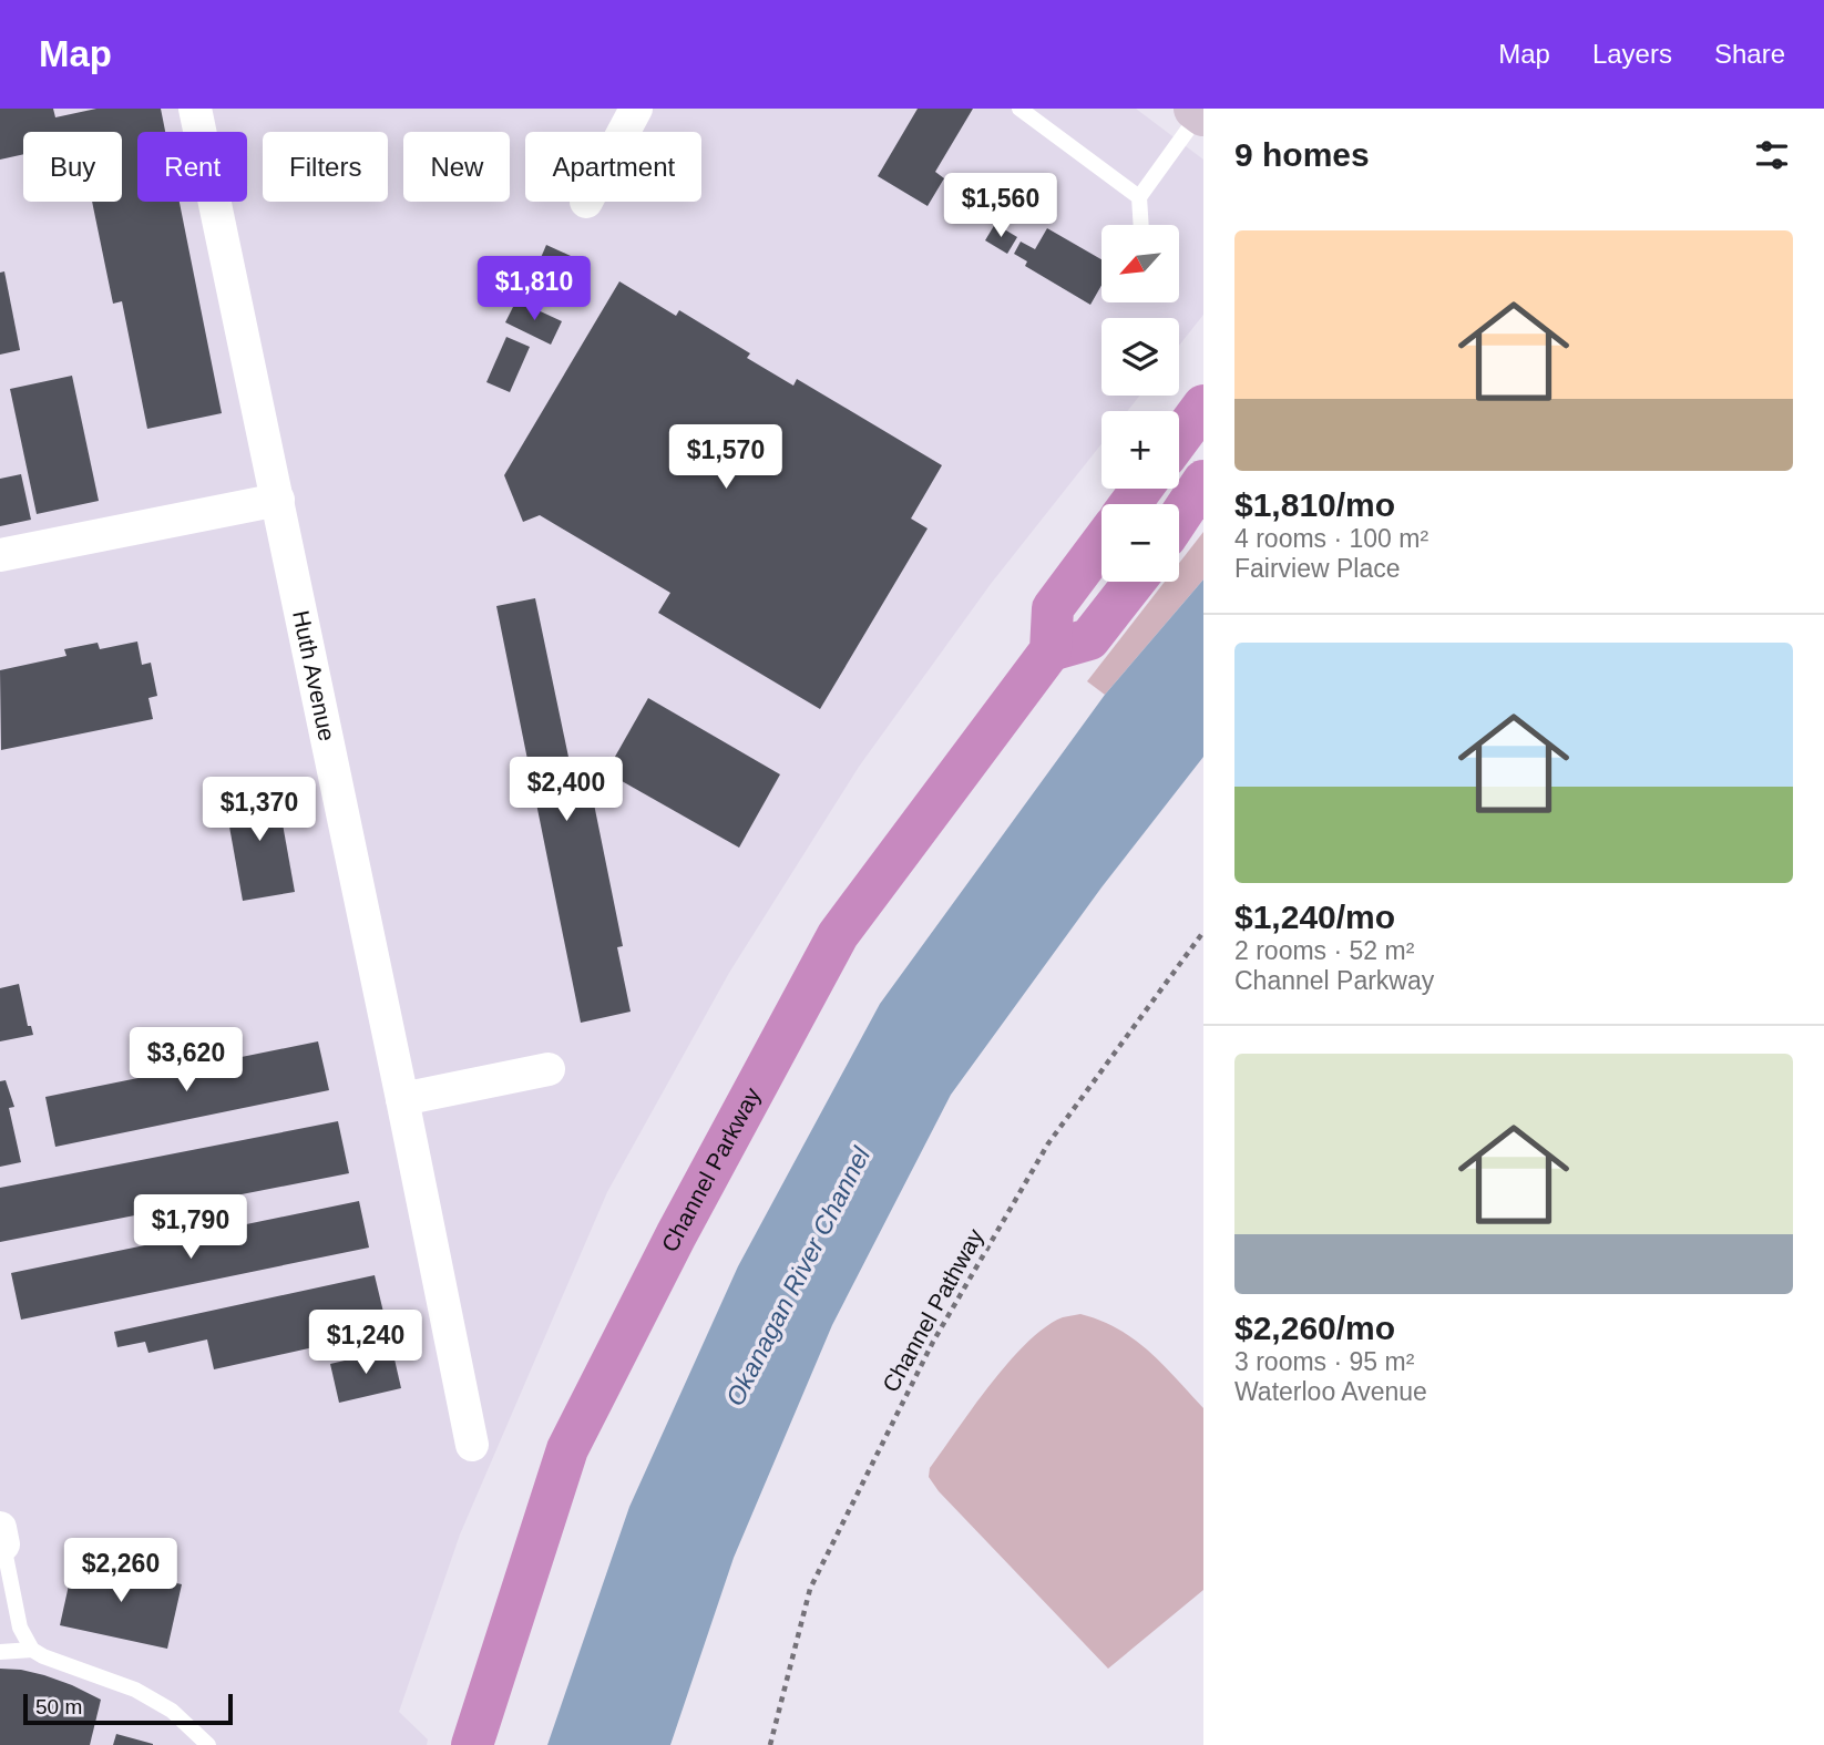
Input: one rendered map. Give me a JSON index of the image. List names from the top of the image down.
{
  "streets": {
    "highway": ["Channel Parkway"],
    "street": ["Huth Avenue"],
    "path": ["Channel Pathway"]
  },
  "water": ["Okanagan River Channel"],
  "scale_bar": "50 m",
  "north": "bottom left",
  "page": {
    "header": "Map",
    "nav": ["Map", "Layers", "Share"],
    "heading": "9 homes",
    "chip": [
      "Buy",
      "Rent",
      "Filters",
      "New",
      "Apartment"
    ],
    "price": [
      "$1,560",
      "$1,810",
      "$1,570",
      "$2,400",
      "$1,370",
      "$3,620",
      "$1,790",
      "$1,240",
      "$2,260"
    ],
    "list": [
      {
        "name": "$1,810/mo",
        "note": "4 rooms · 100 m² · Fairview Place"
      },
      {
        "name": "$1,240/mo",
        "note": "2 rooms · 52 m² · Channel Parkway"
      },
      {
        "name": "$2,260/mo",
        "note": "3 rooms · 95 m² · Waterloo Avenue"
      }
    ],
    "map_buttons": ["+", "−"],
    "scale": "50 m"
  }
}
